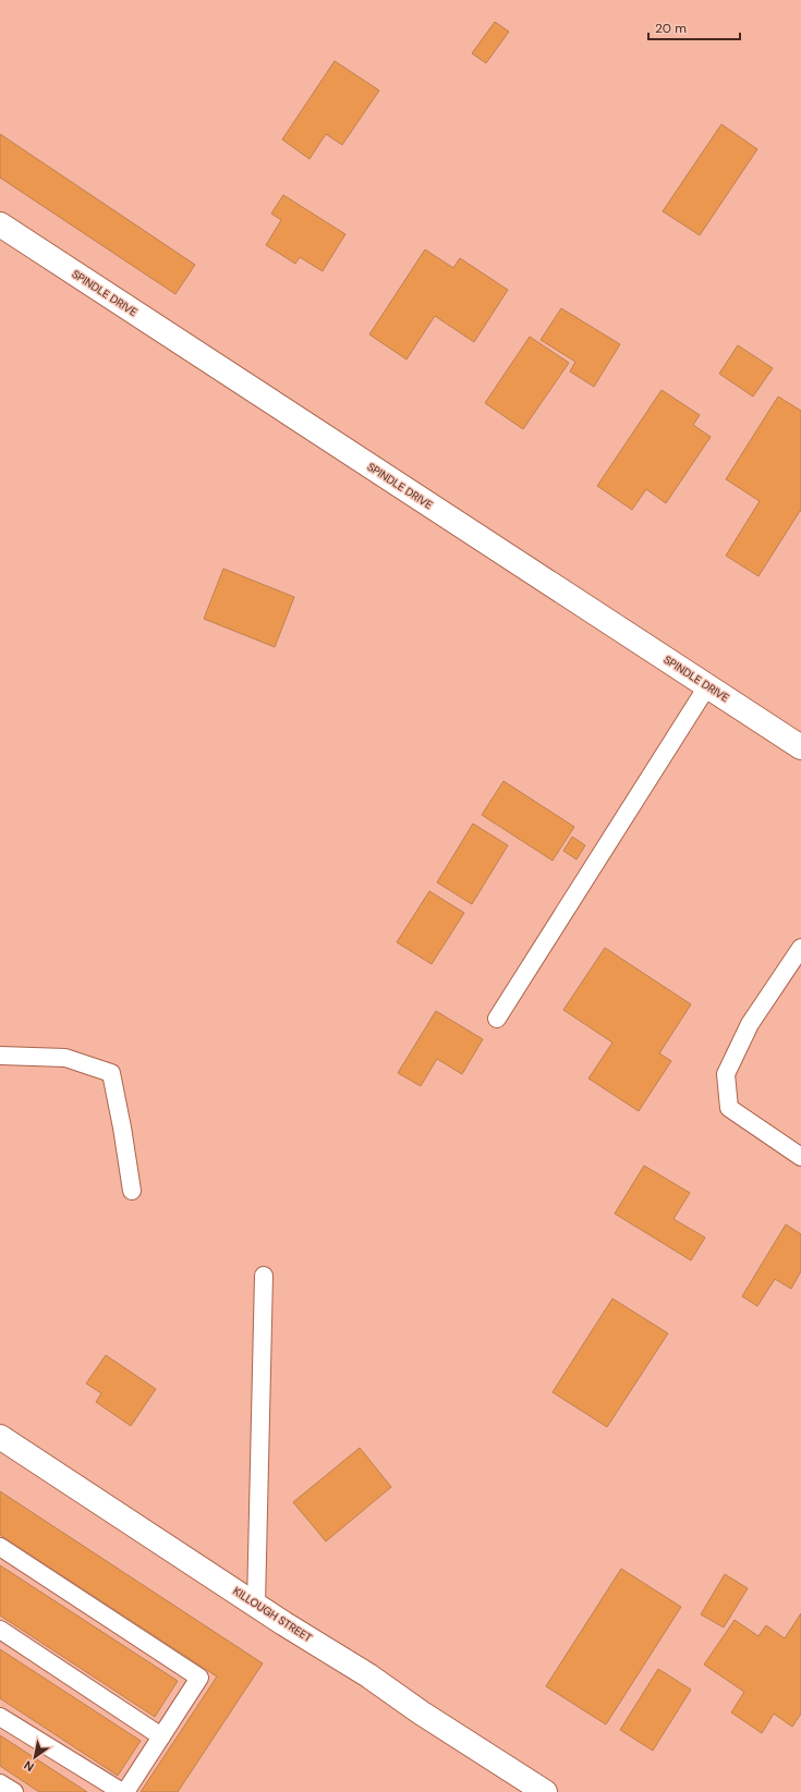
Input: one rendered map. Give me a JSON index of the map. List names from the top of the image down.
{
  "streets": {
    "street": ["SPINDLE DRIVE", "KILLOUGH STREET"]
  },
  "scale_bar": "20 m",
  "north": "bottom left"
}
